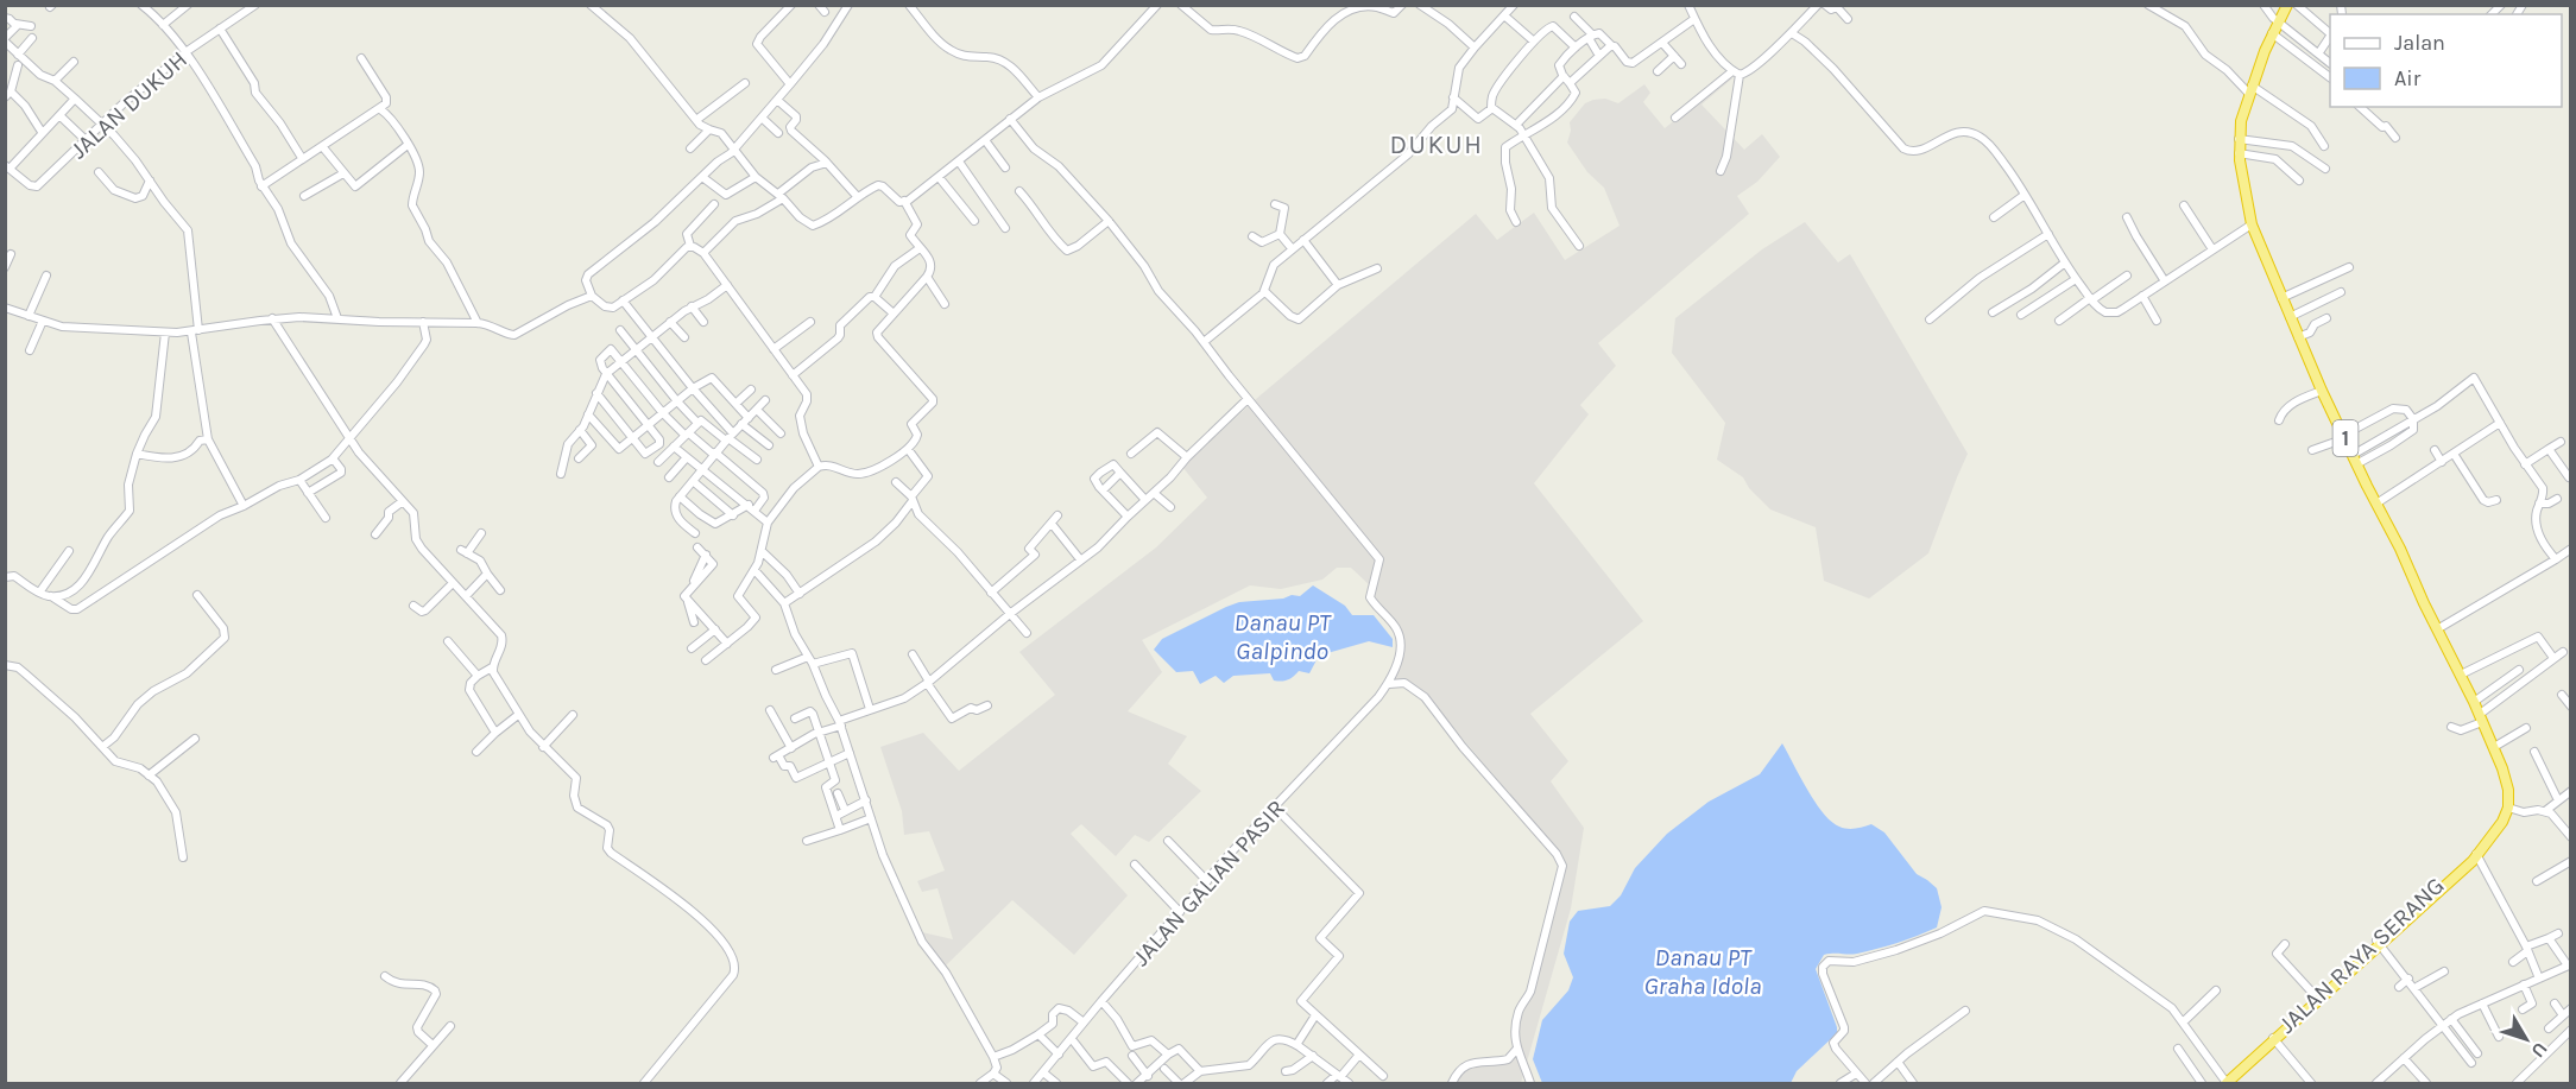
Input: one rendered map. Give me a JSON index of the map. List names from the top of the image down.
{
  "streets": {
    "highway": ["1", "JALAN RAYA SERANG"],
    "street": ["JALAN DUKUH", "JALAN GALIAN PASIR"]
  },
  "crossings": [
    ["1", "JALAN RAYA SERANG"]
  ],
  "districts": ["DUKUH"],
  "water": ["Danau PT Galpindo", "Danau PT Graha Idola"],
  "legend": ["Jalan", "Air"],
  "north": "bottom right"
}
